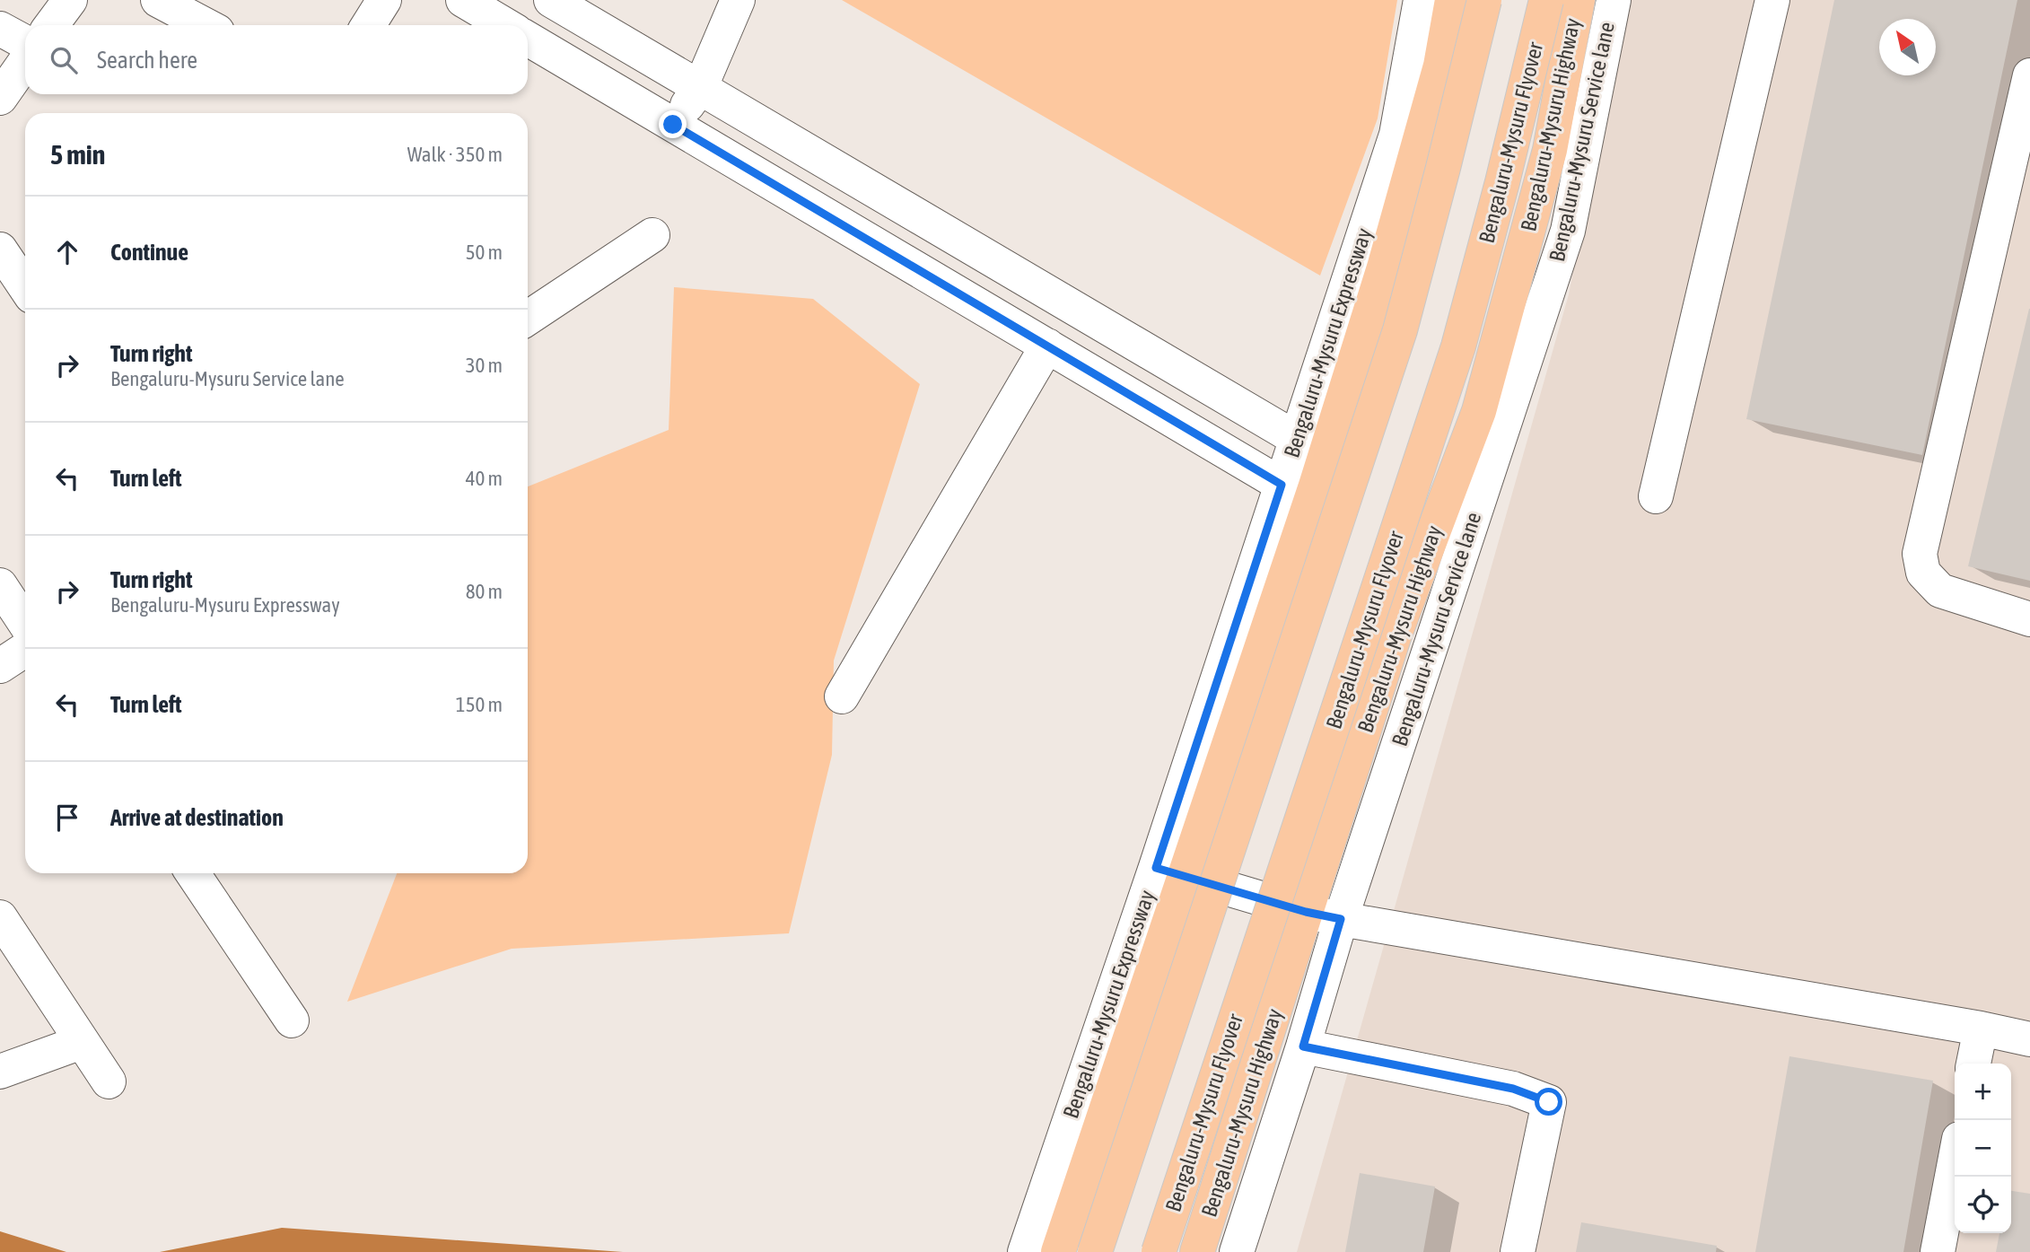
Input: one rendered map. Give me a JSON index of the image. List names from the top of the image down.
{
  "streets": {
    "highway": ["Bengaluru-Mysuru Highway", "Bengaluru-Mysuru Flyover", "Bengaluru-Mysuru Expressway"],
    "street": ["Bengaluru-Mysuru Service lane"]
  },
  "north": "top left",
  "page": {
    "search": "Search here",
    "heading": ["5 min", "Walk · 350 m"],
    "list": [
      ["Continue", "50 m"],
      ["Turn right", "Bengaluru-Mysuru Service lane", "30 m"],
      ["Turn left", "40 m"],
      ["Turn right", "Bengaluru-Mysuru Expressway", "80 m"],
      ["Turn left", "150 m"],
      "Arrive at destination"
    ],
    "map_buttons": ["+", "−"]
  }
}
